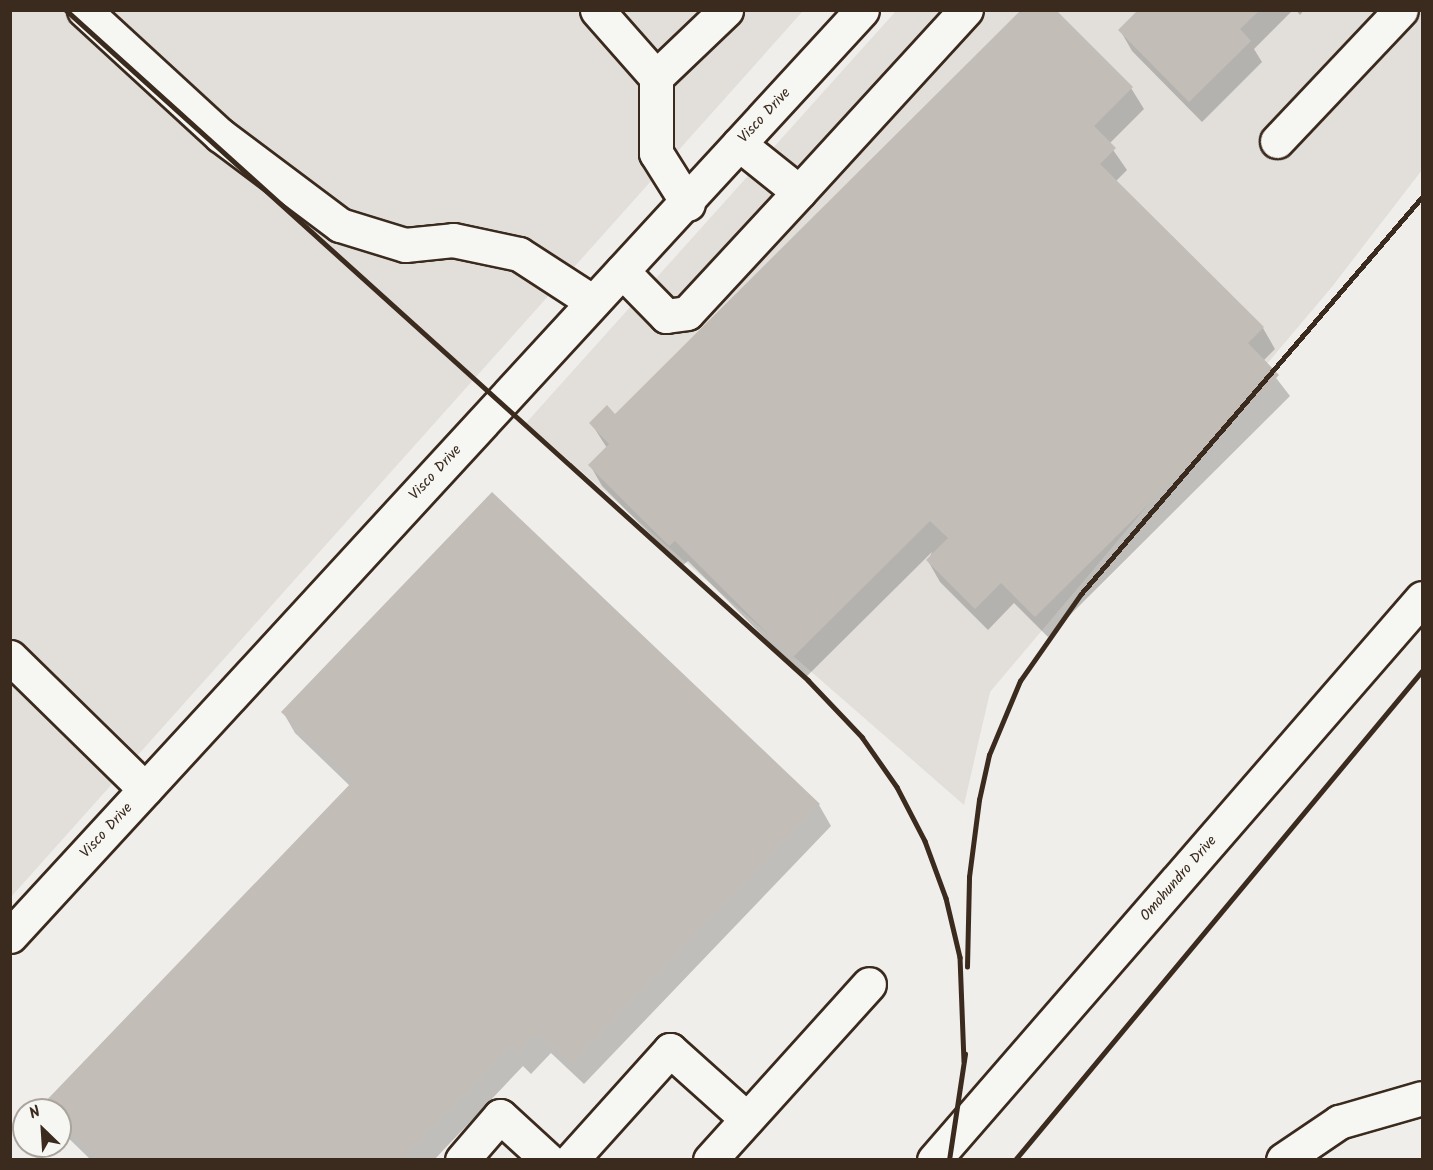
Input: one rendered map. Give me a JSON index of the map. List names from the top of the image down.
{
  "streets": {
    "street": ["Visco Drive", "Omohundro Drive"]
  },
  "north": "top left"
}
